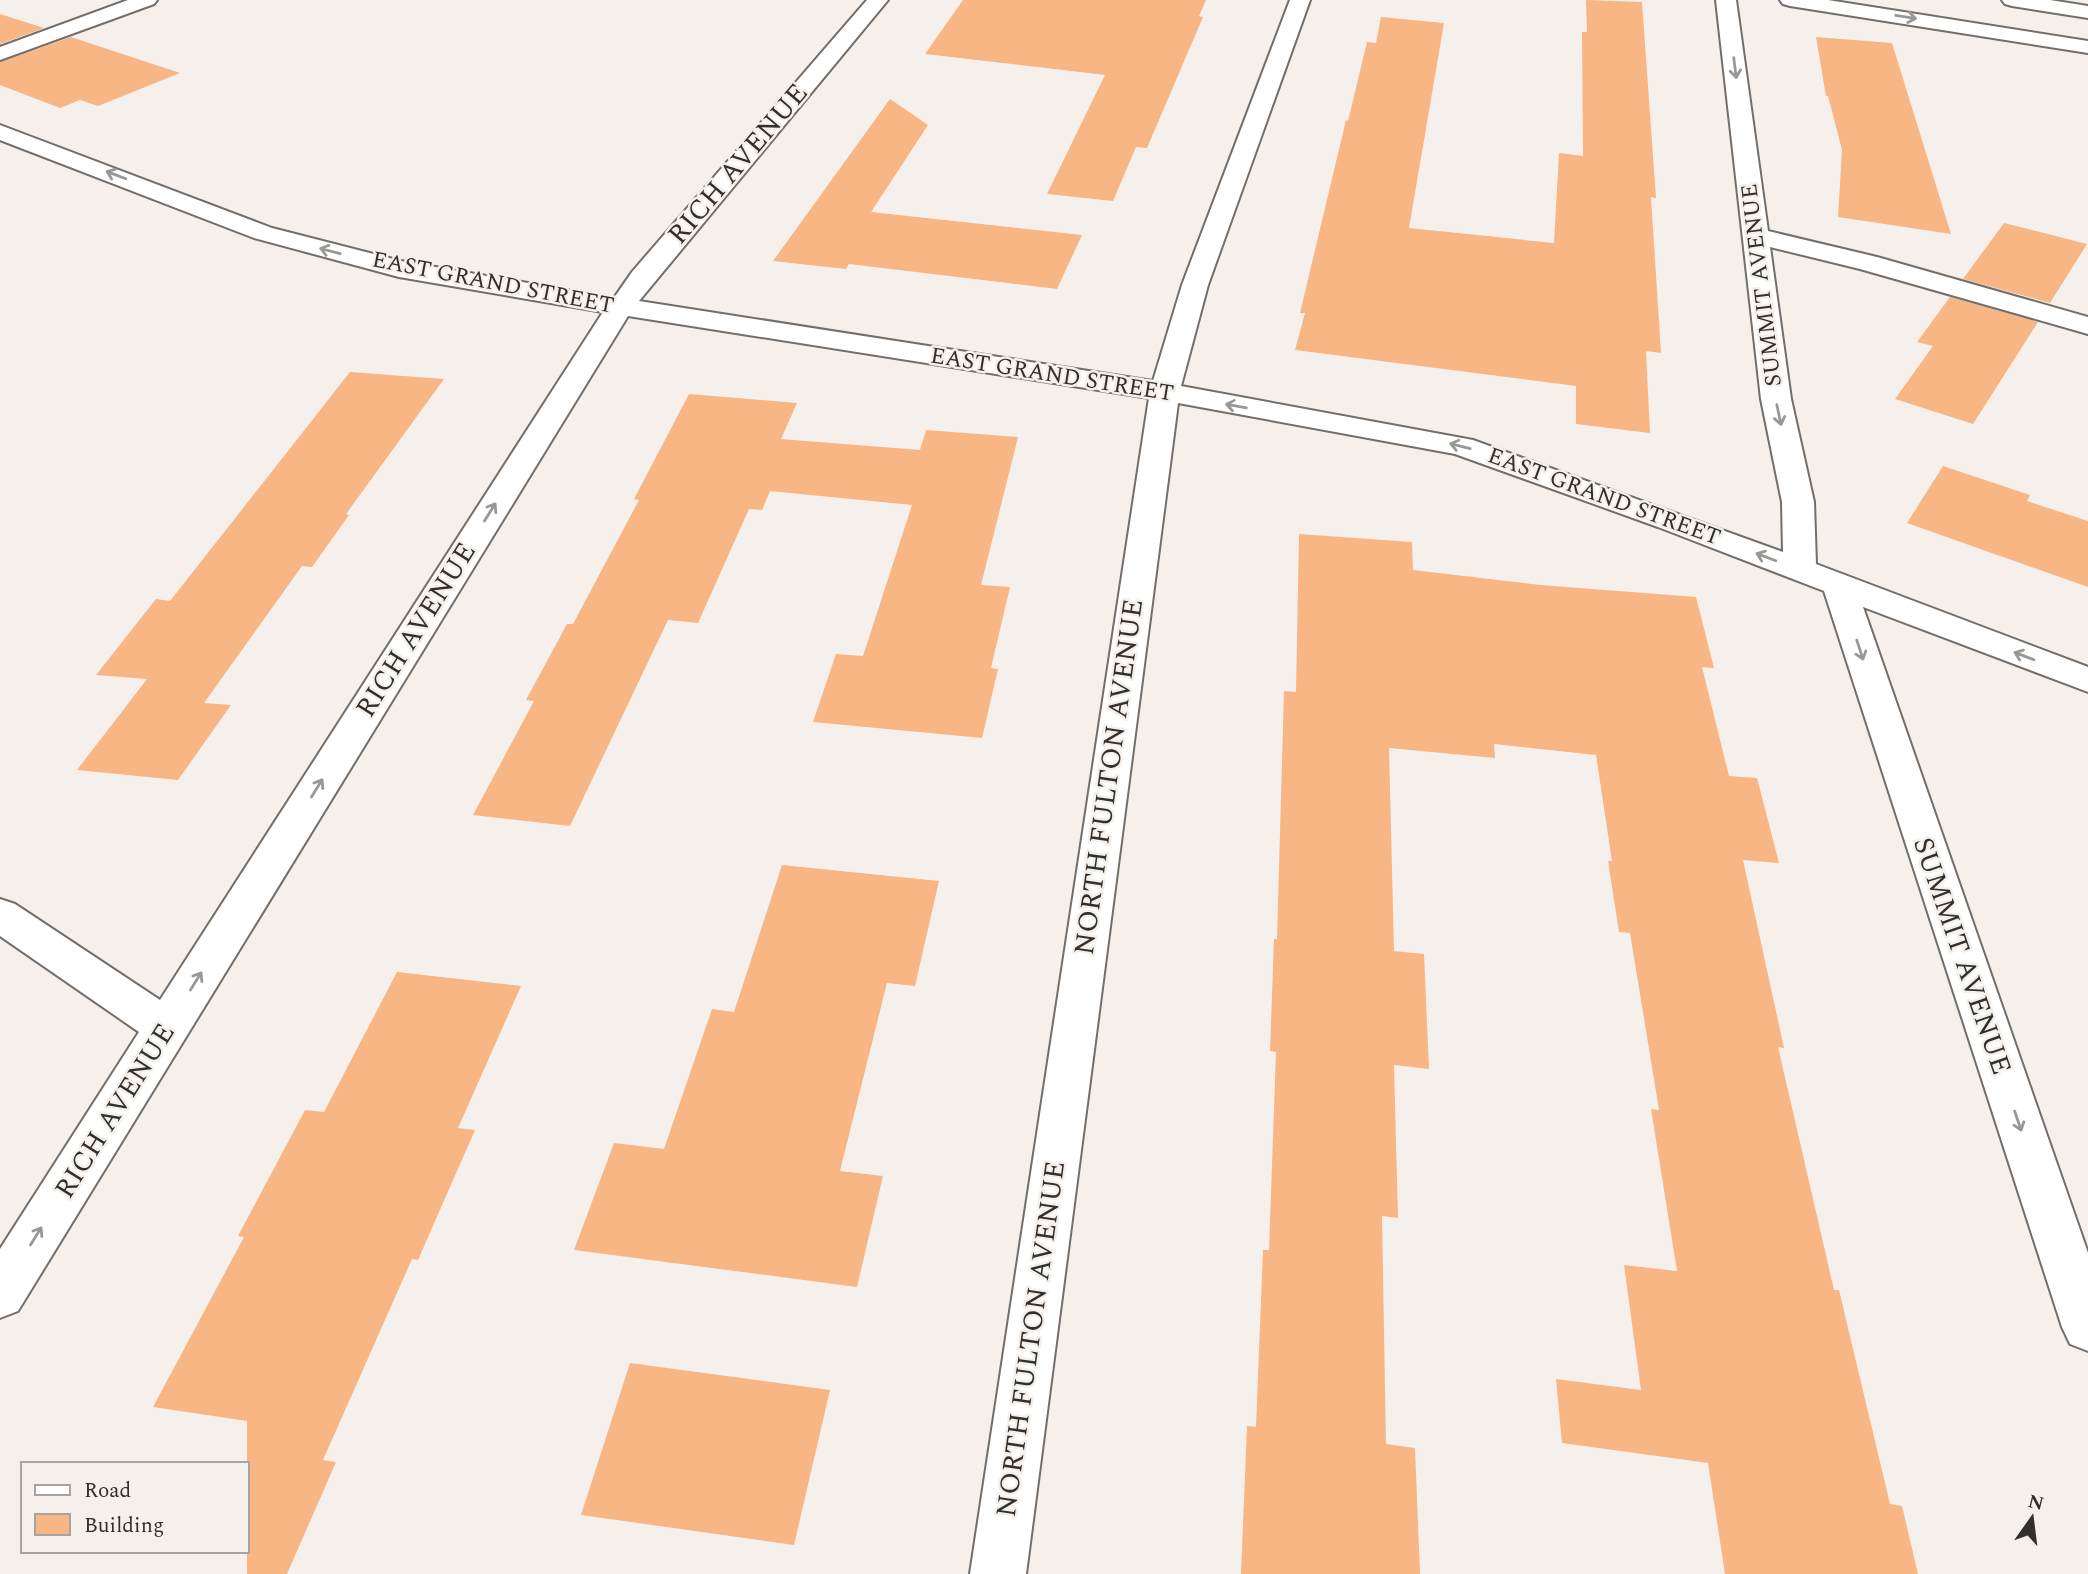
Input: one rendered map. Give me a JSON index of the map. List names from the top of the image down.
{
  "streets": {
    "main road": [
      "RICH AVENUE",
      "EAST GRAND STREET",
      "SUMMIT AVENUE",
      "NORTH FULTON AVENUE"
    ]
  },
  "crossings": [
    ["RICH AVENUE", "EAST GRAND STREET"],
    ["EAST GRAND STREET", "SUMMIT AVENUE"],
    ["EAST GRAND STREET", "NORTH FULTON AVENUE"]
  ],
  "one_way": ["RICH AVENUE", "EAST GRAND STREET", "SUMMIT AVENUE"],
  "legend": ["Road", "Building"],
  "north": "top"
}
